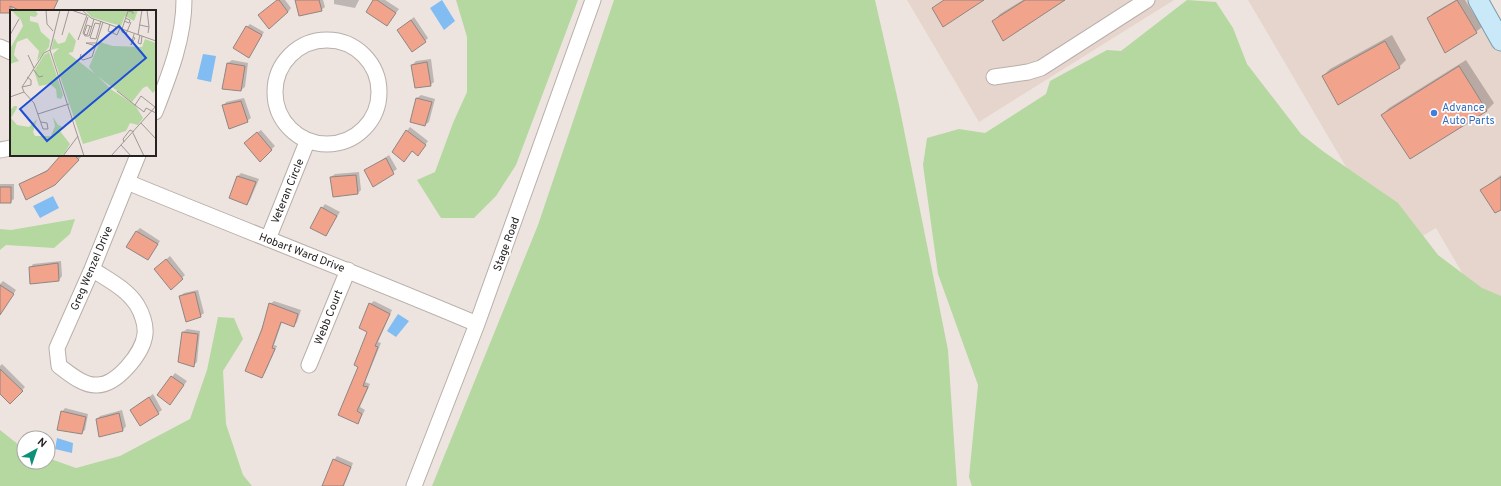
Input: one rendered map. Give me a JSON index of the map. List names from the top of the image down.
{
  "streets": {
    "street": [
      "Veteran Circle",
      "Stage Road",
      "Hobart Ward Drive",
      "Greg Wenzel Drive",
      "Webb Court"
    ]
  },
  "crossings": [
    ["Veteran Circle", "Hobart Ward Drive"],
    ["Stage Road", "Hobart Ward Drive"],
    ["Hobart Ward Drive", "Greg Wenzel Drive"],
    ["Hobart Ward Drive", "Webb Court"]
  ],
  "places": ["Advance Auto Parts"],
  "north": "top right"
}
